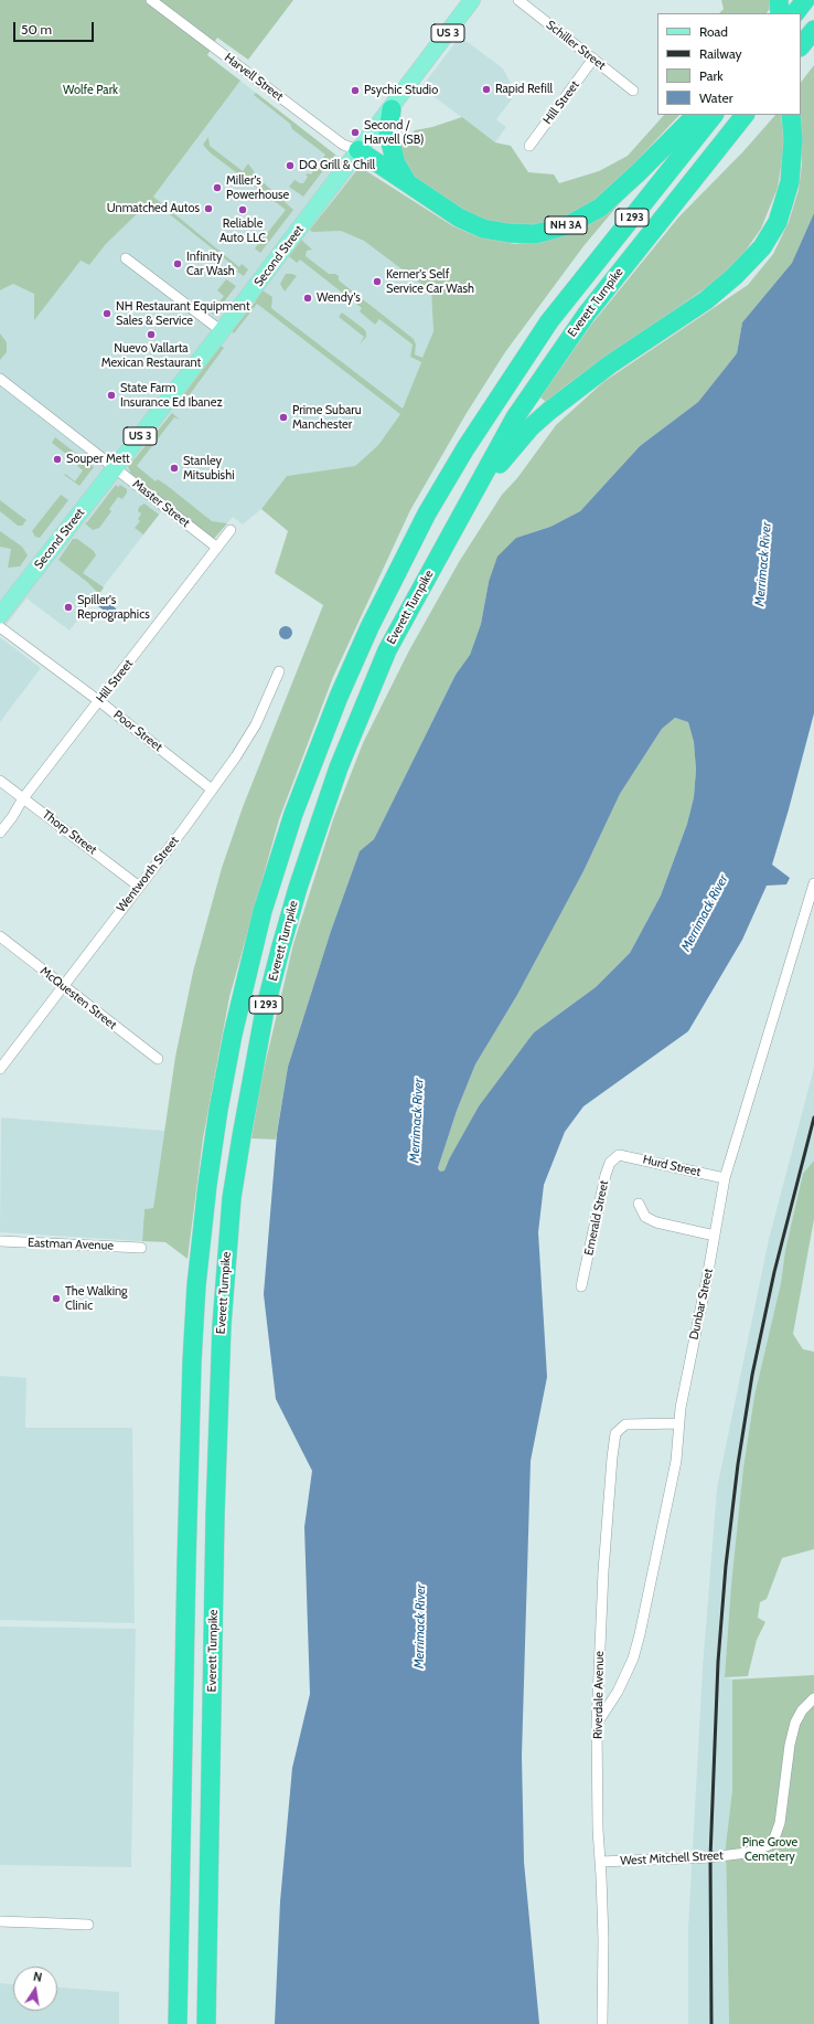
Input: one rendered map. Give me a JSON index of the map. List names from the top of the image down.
{
  "streets": {
    "highway": ["I 293", "NH 3A", "Everett Turnpike"],
    "main road": ["US 3", "Second Street"],
    "street": [
      "Schiller Street",
      "Harvell Street",
      "Hill Street",
      "Master Street",
      "Poor Street",
      "Thorp Street",
      "Wentworth Street",
      "McQuesten Street",
      "Hurd Street",
      "Emerald Street",
      "Eastman Avenue",
      "Dunbar Street",
      "Riverdale Avenue",
      "West Mitchell Street"
    ]
  },
  "crossings": [
    ["Schiller Street", "Hill Street"],
    ["Harvell Street", "Second Street"],
    ["Hill Street", "Master Street"],
    ["Hill Street", "Poor Street"],
    ["Hill Street", "Thorp Street"],
    ["NH 3A", "Second Street"],
    ["Second Street", "Master Street"],
    ["Poor Street", "Wentworth Street"],
    ["Thorp Street", "Wentworth Street"],
    ["Wentworth Street", "McQuesten Street"],
    ["Hurd Street", "Emerald Street"],
    ["Hurd Street", "Dunbar Street"],
    ["Dunbar Street", "Riverdale Avenue"],
    ["Riverdale Avenue", "West Mitchell Street"]
  ],
  "water": ["Merrimack River"],
  "parks": ["Wolfe Park", "Pine Grove Cemetery"],
  "places": [
    "Rapid Refill",
    "Psychic Studio",
    "Second / Harvell (SB)",
    "DQ Grill & Chill",
    "Miller's Powerhouse",
    "Unmatched Autos",
    "Reliable Auto LLC",
    "Infinity Car Wash",
    "Kerner's Self Service Car Wash",
    "Wendy's",
    "NH Restaurant Equipment Sales & Service",
    "Nuevo Vallarta Mexican Restaurant",
    "State Farm Insurance Ed Ibanez",
    "Prime Subaru Manchester",
    "Souper Mett",
    "Stanley Mitsubishi",
    "Spiller's Reprographics",
    "The Walking Clinic"
  ],
  "legend": [
    "Road",
    "Railway",
    "Park",
    "Water"
  ],
  "scale_bar": "50 m",
  "north": "top"
}
